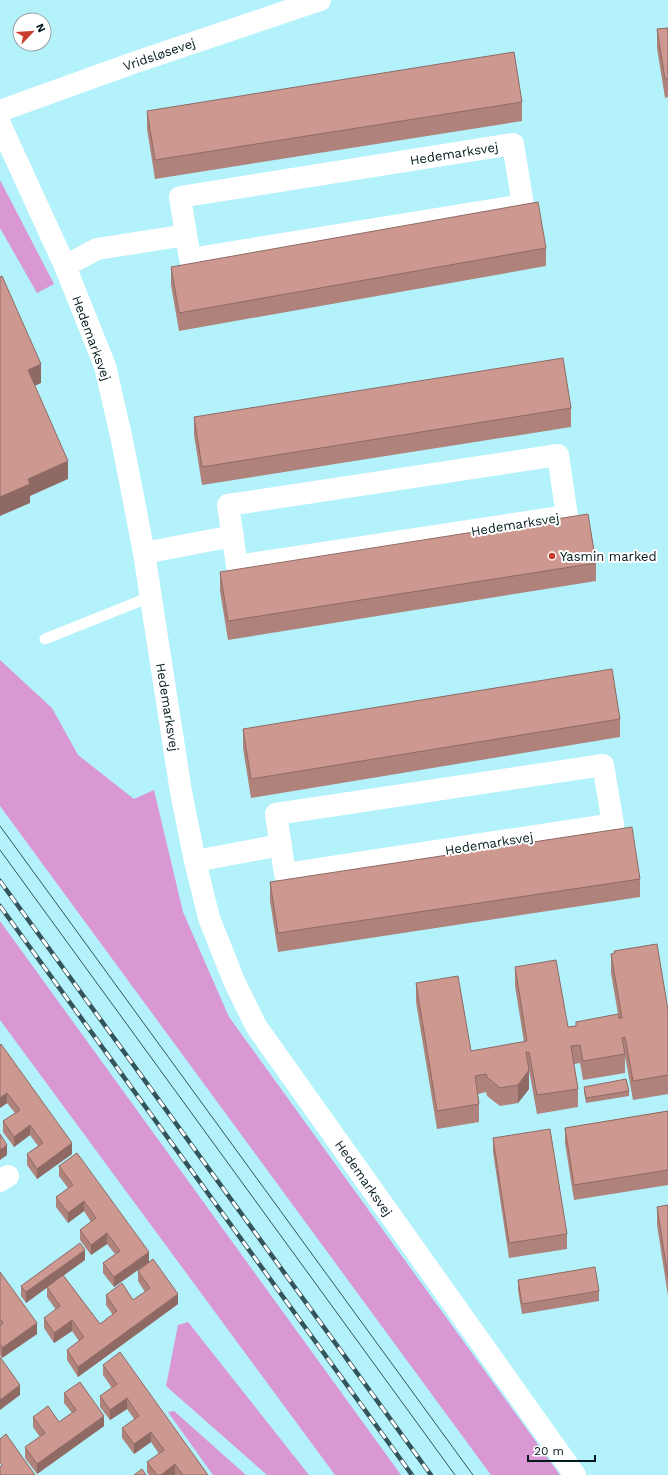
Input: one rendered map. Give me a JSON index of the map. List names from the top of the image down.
{
  "streets": {
    "street": ["Vridsløsevej", "Hedemarksvej"]
  },
  "places": ["Yasmin marked"],
  "scale_bar": "20 m",
  "north": "top right"
}
